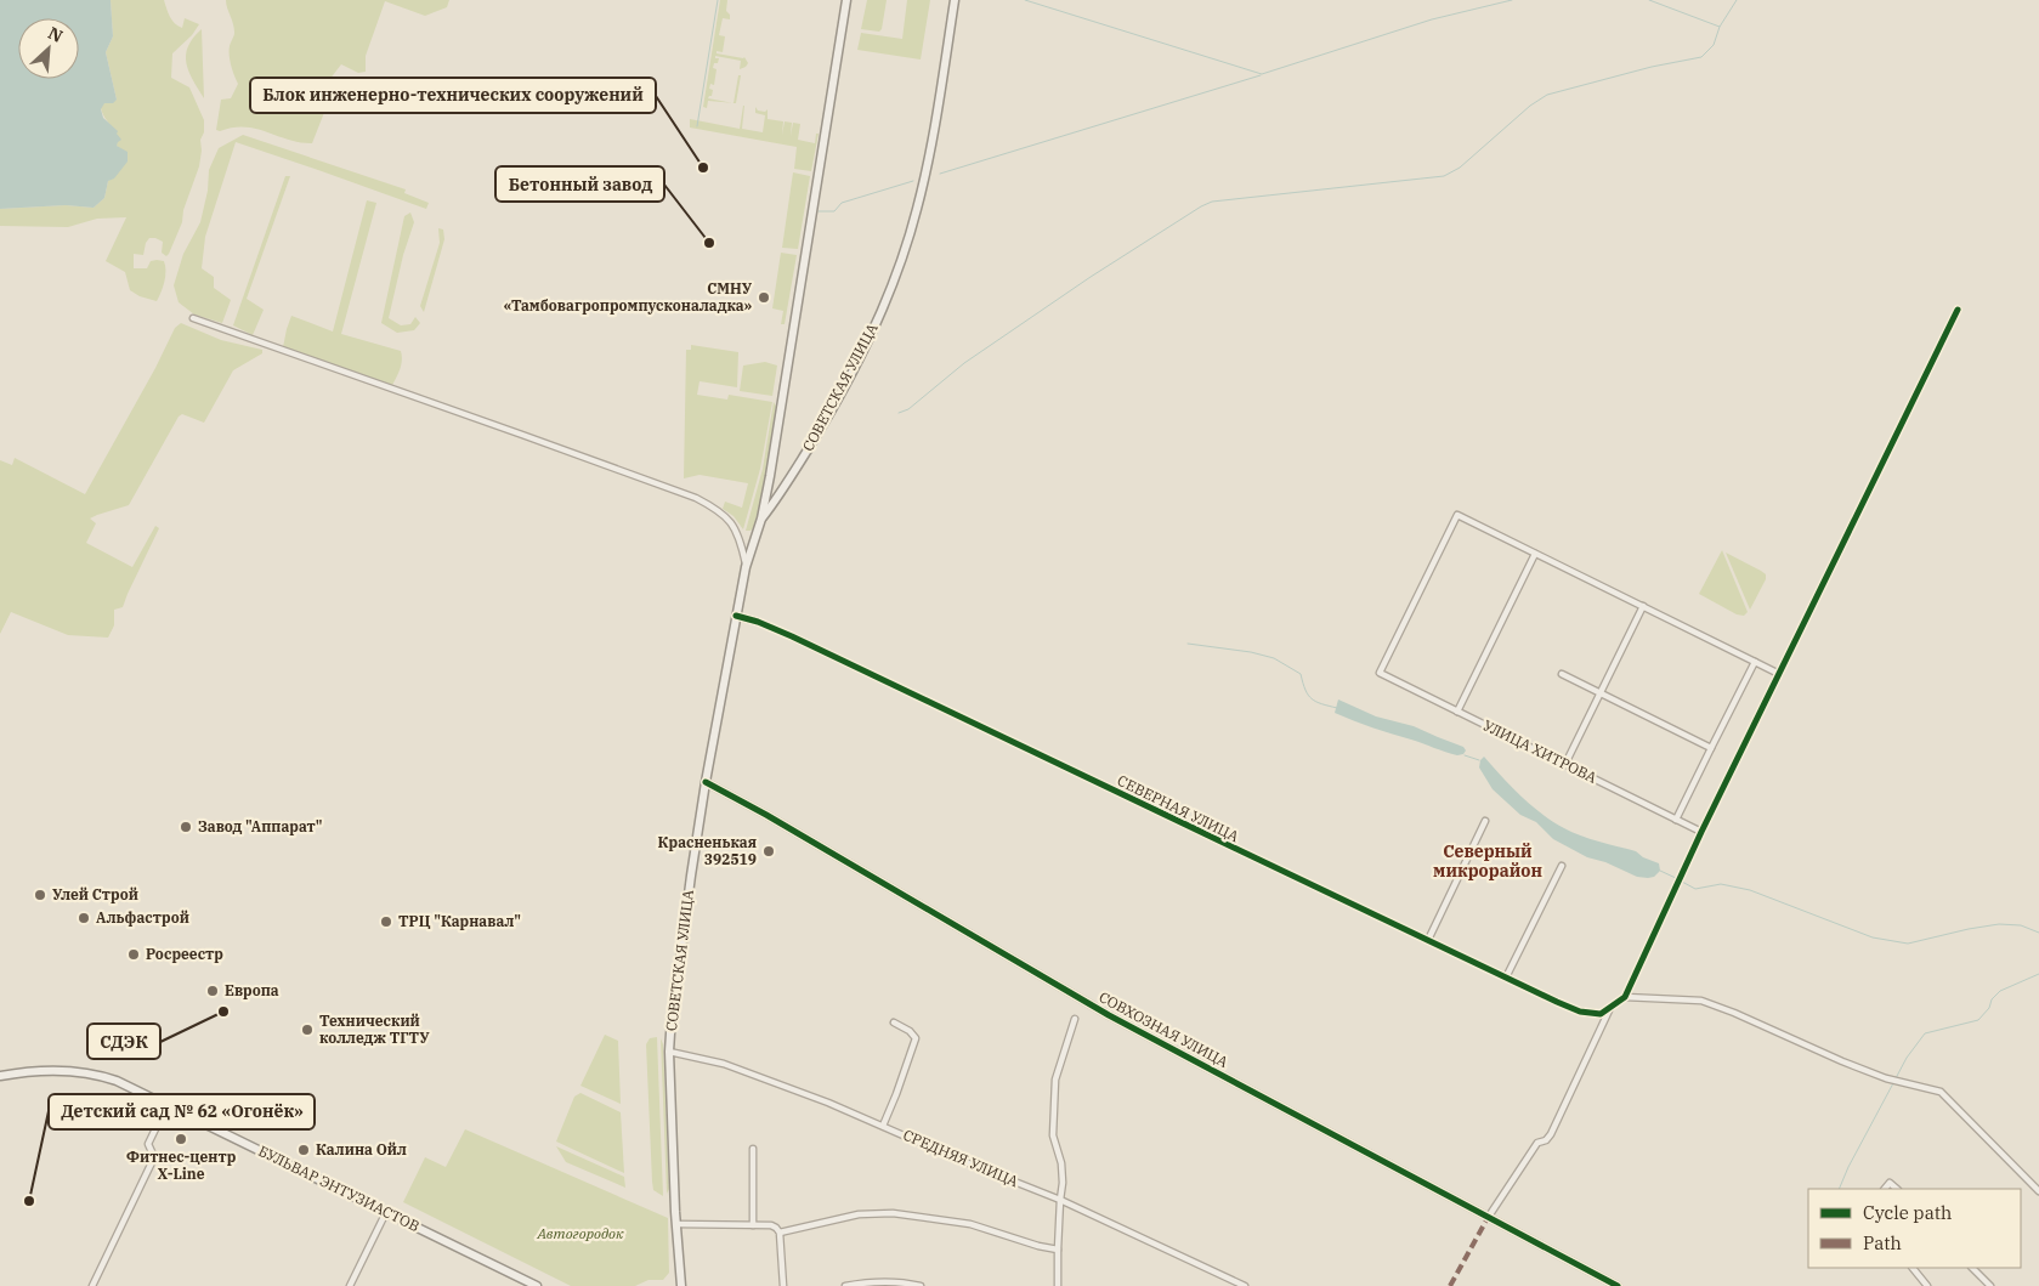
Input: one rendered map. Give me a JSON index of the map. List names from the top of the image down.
{
  "streets": {
    "main road": ["СОВЕТСКАЯ УЛИЦА", "БУЛЬВАР ЭНТУЗИАСТОВ"],
    "street": [
      "УЛИЦА ХИТРОВА",
      "СЕВЕРНАЯ УЛИЦА",
      "СОВХОЗНАЯ УЛИЦА",
      "СРЕДНЯЯ УЛИЦА"
    ]
  },
  "crossings": [
    ["СОВЕТСКАЯ УЛИЦА", "СЕВЕРНАЯ УЛИЦА"],
    ["СОВЕТСКАЯ УЛИЦА", "СОВХОЗНАЯ УЛИЦА"],
    ["СОВЕТСКАЯ УЛИЦА", "СРЕДНЯЯ УЛИЦА"]
  ],
  "districts": ["Северный микрорайон"],
  "parks": ["Автогородок"],
  "places": [
    "Блок инженерно-технических сооружений",
    "Бетонный завод",
    "СМНУ «Тамбовагропромпусконаладка»",
    "Завод \"Аппарат\"",
    "Красненькая 392519",
    "Улей Строй",
    "Альфастрой",
    "ТРЦ \"Карнавал\"",
    "Росреестр",
    "Европа",
    "СДЭК",
    "Технический колледж ТГТУ",
    "Фитнес-центр X-Line",
    "Калина Ойл",
    "Детский сад № 62 «Огонёк»"
  ],
  "legend": ["Cycle path", "Path"],
  "north": "top right"
}
